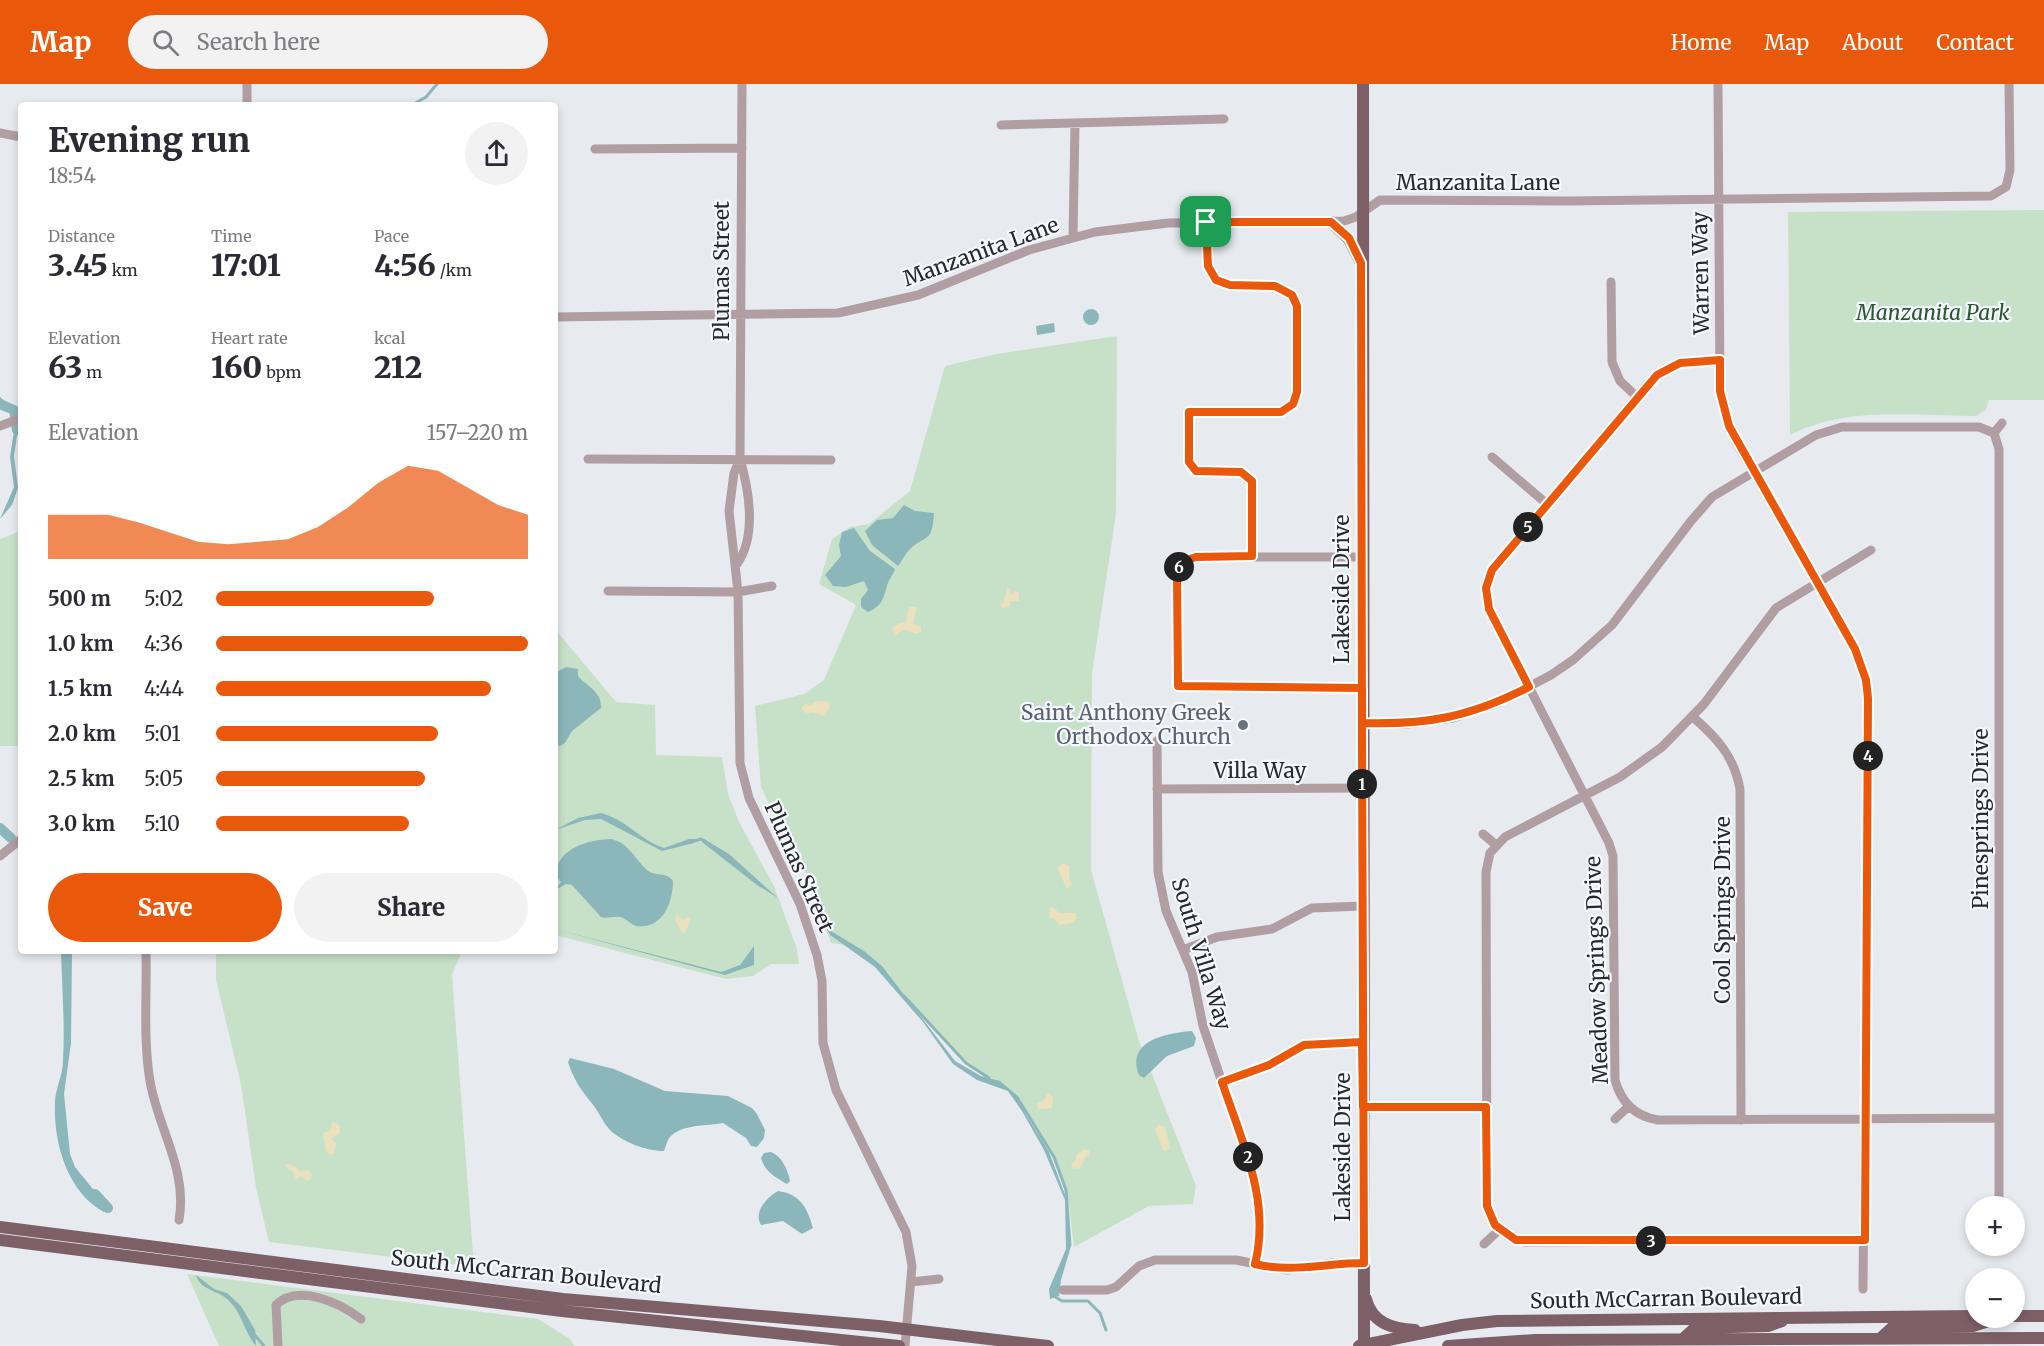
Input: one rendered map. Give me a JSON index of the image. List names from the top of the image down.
{
  "streets": {
    "main road": ["Lakeside Drive", "South McCarran Boulevard"],
    "street": [
      "Manzanita Lane",
      "Plumas Street",
      "Warren Way",
      "Villa Way",
      "Pinesprings Drive",
      "Cool Springs Drive",
      "South Villa Way",
      "Meadow Springs Drive"
    ]
  },
  "crossings": [
    ["Manzanita Lane", "Plumas Street"],
    ["Manzanita Lane", "Warren Way"],
    ["Manzanita Lane", "Lakeside Drive"],
    ["Plumas Street", "South McCarran Boulevard"],
    ["Warren Way", "Meadow Springs Drive"],
    ["Lakeside Drive", "Villa Way"],
    ["Lakeside Drive", "South McCarran Boulevard"],
    ["Villa Way", "South Villa Way"]
  ],
  "parks": ["Manzanita Park"],
  "places": ["Saint Anthony Greek Orthodox Church"],
  "page": {
    "header": "Map",
    "search": "Search here",
    "nav": [
      "Home",
      "Map",
      "About",
      "Contact"
    ],
    "heading": ["Evening run", "18:54"],
    "stats": [
      ["Distance", "3.45 km"],
      ["Time", "17:01"],
      ["Pace", "4:56 /km"],
      ["Elevation", "63 m"],
      ["Heart rate", "160 bpm"],
      ["kcal", "212"]
    ],
    "chart": ["Elevation", "157–220 m"],
    "pins": [
      "5",
      "6",
      "4",
      "1",
      "2",
      "3"
    ],
    "list": [
      {
        "name": "500 m",
        "note": "5:02"
      },
      {
        "name": "1.0 km",
        "note": "4:36"
      },
      {
        "name": "1.5 km",
        "note": "4:44"
      },
      {
        "name": "2.0 km",
        "note": "5:01"
      },
      {
        "name": "2.5 km",
        "note": "5:05"
      },
      {
        "name": "3.0 km",
        "note": "5:10"
      }
    ],
    "buttons": ["Save", "Share"],
    "map_buttons": ["+", "−"]
  }
}
